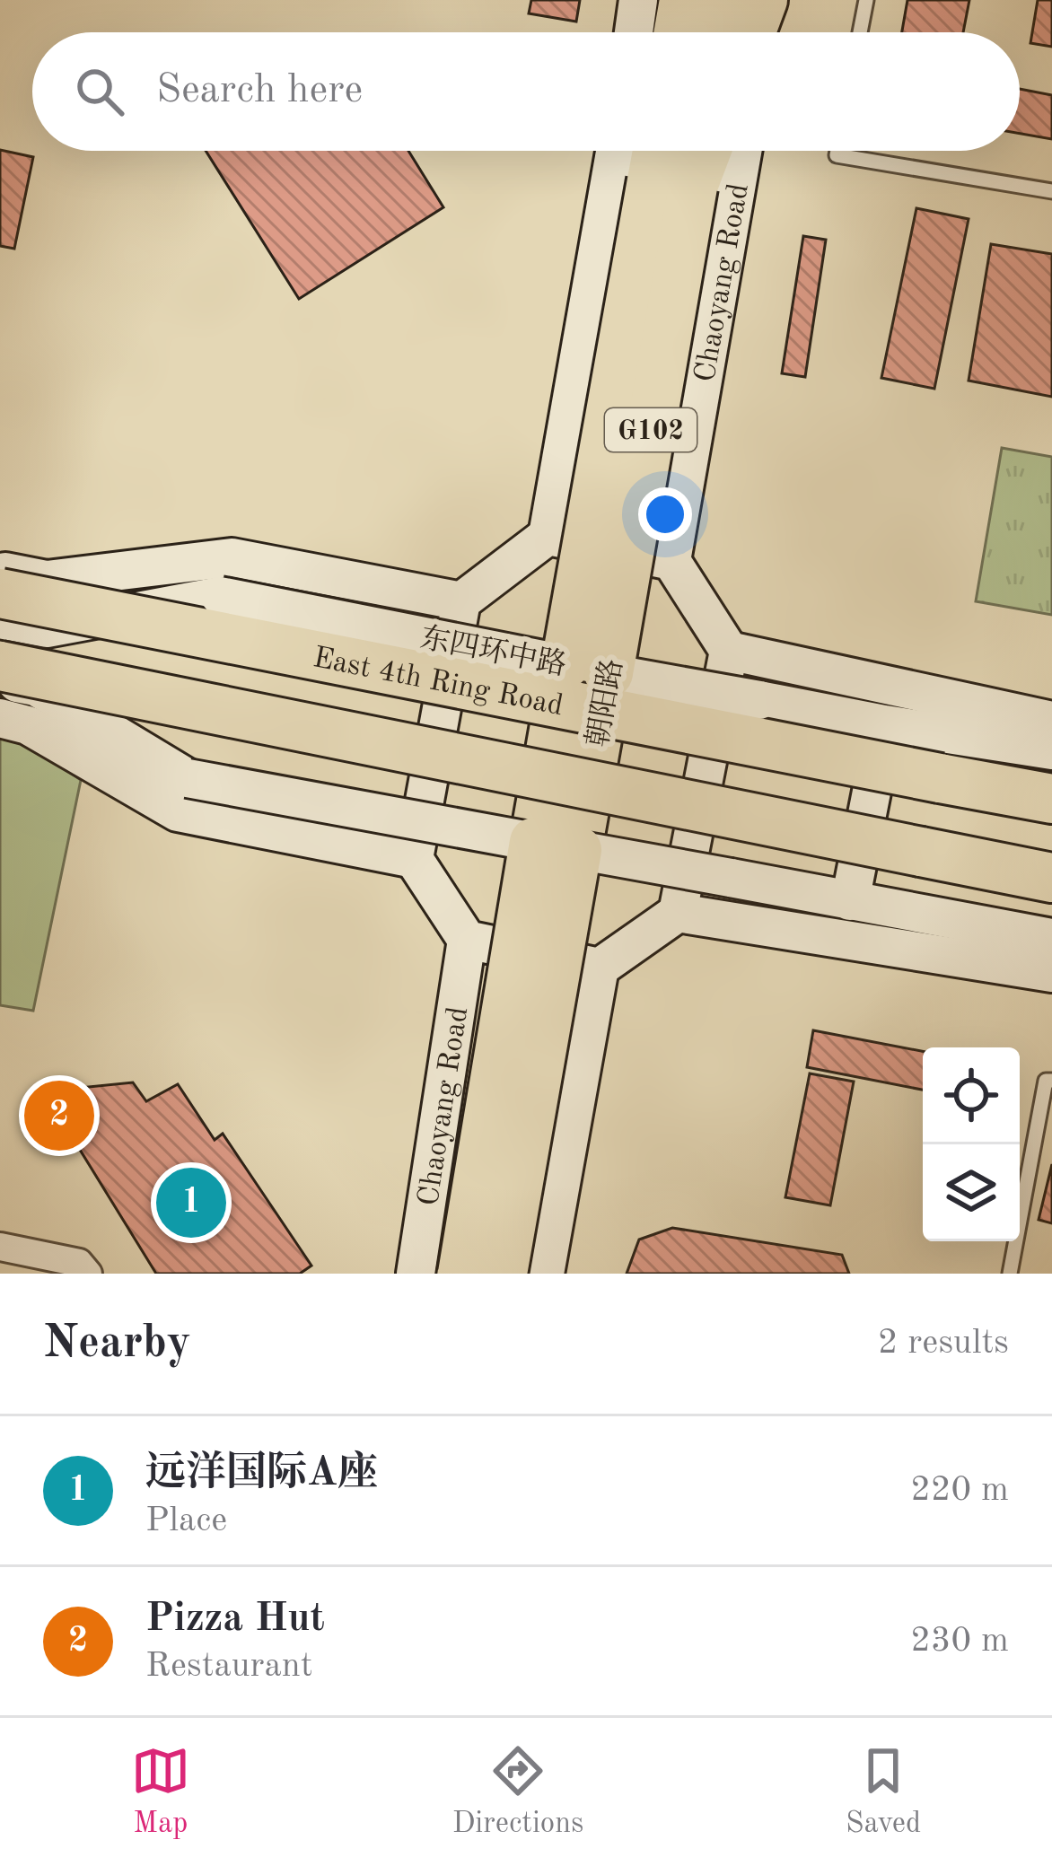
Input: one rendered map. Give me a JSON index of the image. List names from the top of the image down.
{
  "streets": {
    "highway": ["G102", "East 4th Ring Road", "朝阳路"],
    "street": ["Chaoyang Road", "东四环中路"]
  },
  "crossings": [
    ["Chaoyang Road", "东四环中路"],
    ["东四环中路", "朝阳路"]
  ],
  "page": {
    "search": "Search here",
    "pins": ["2", "1"],
    "heading": ["Nearby", "2 results"],
    "list": [
      {
        "mark": "1",
        "name": "远洋国际A座",
        "note": "Place",
        "value": "220 m"
      },
      {
        "mark": "2",
        "name": "Pizza Hut",
        "note": "Restaurant",
        "value": "230 m"
      }
    ],
    "nav": ["Map", "Directions", "Saved"]
  }
}
